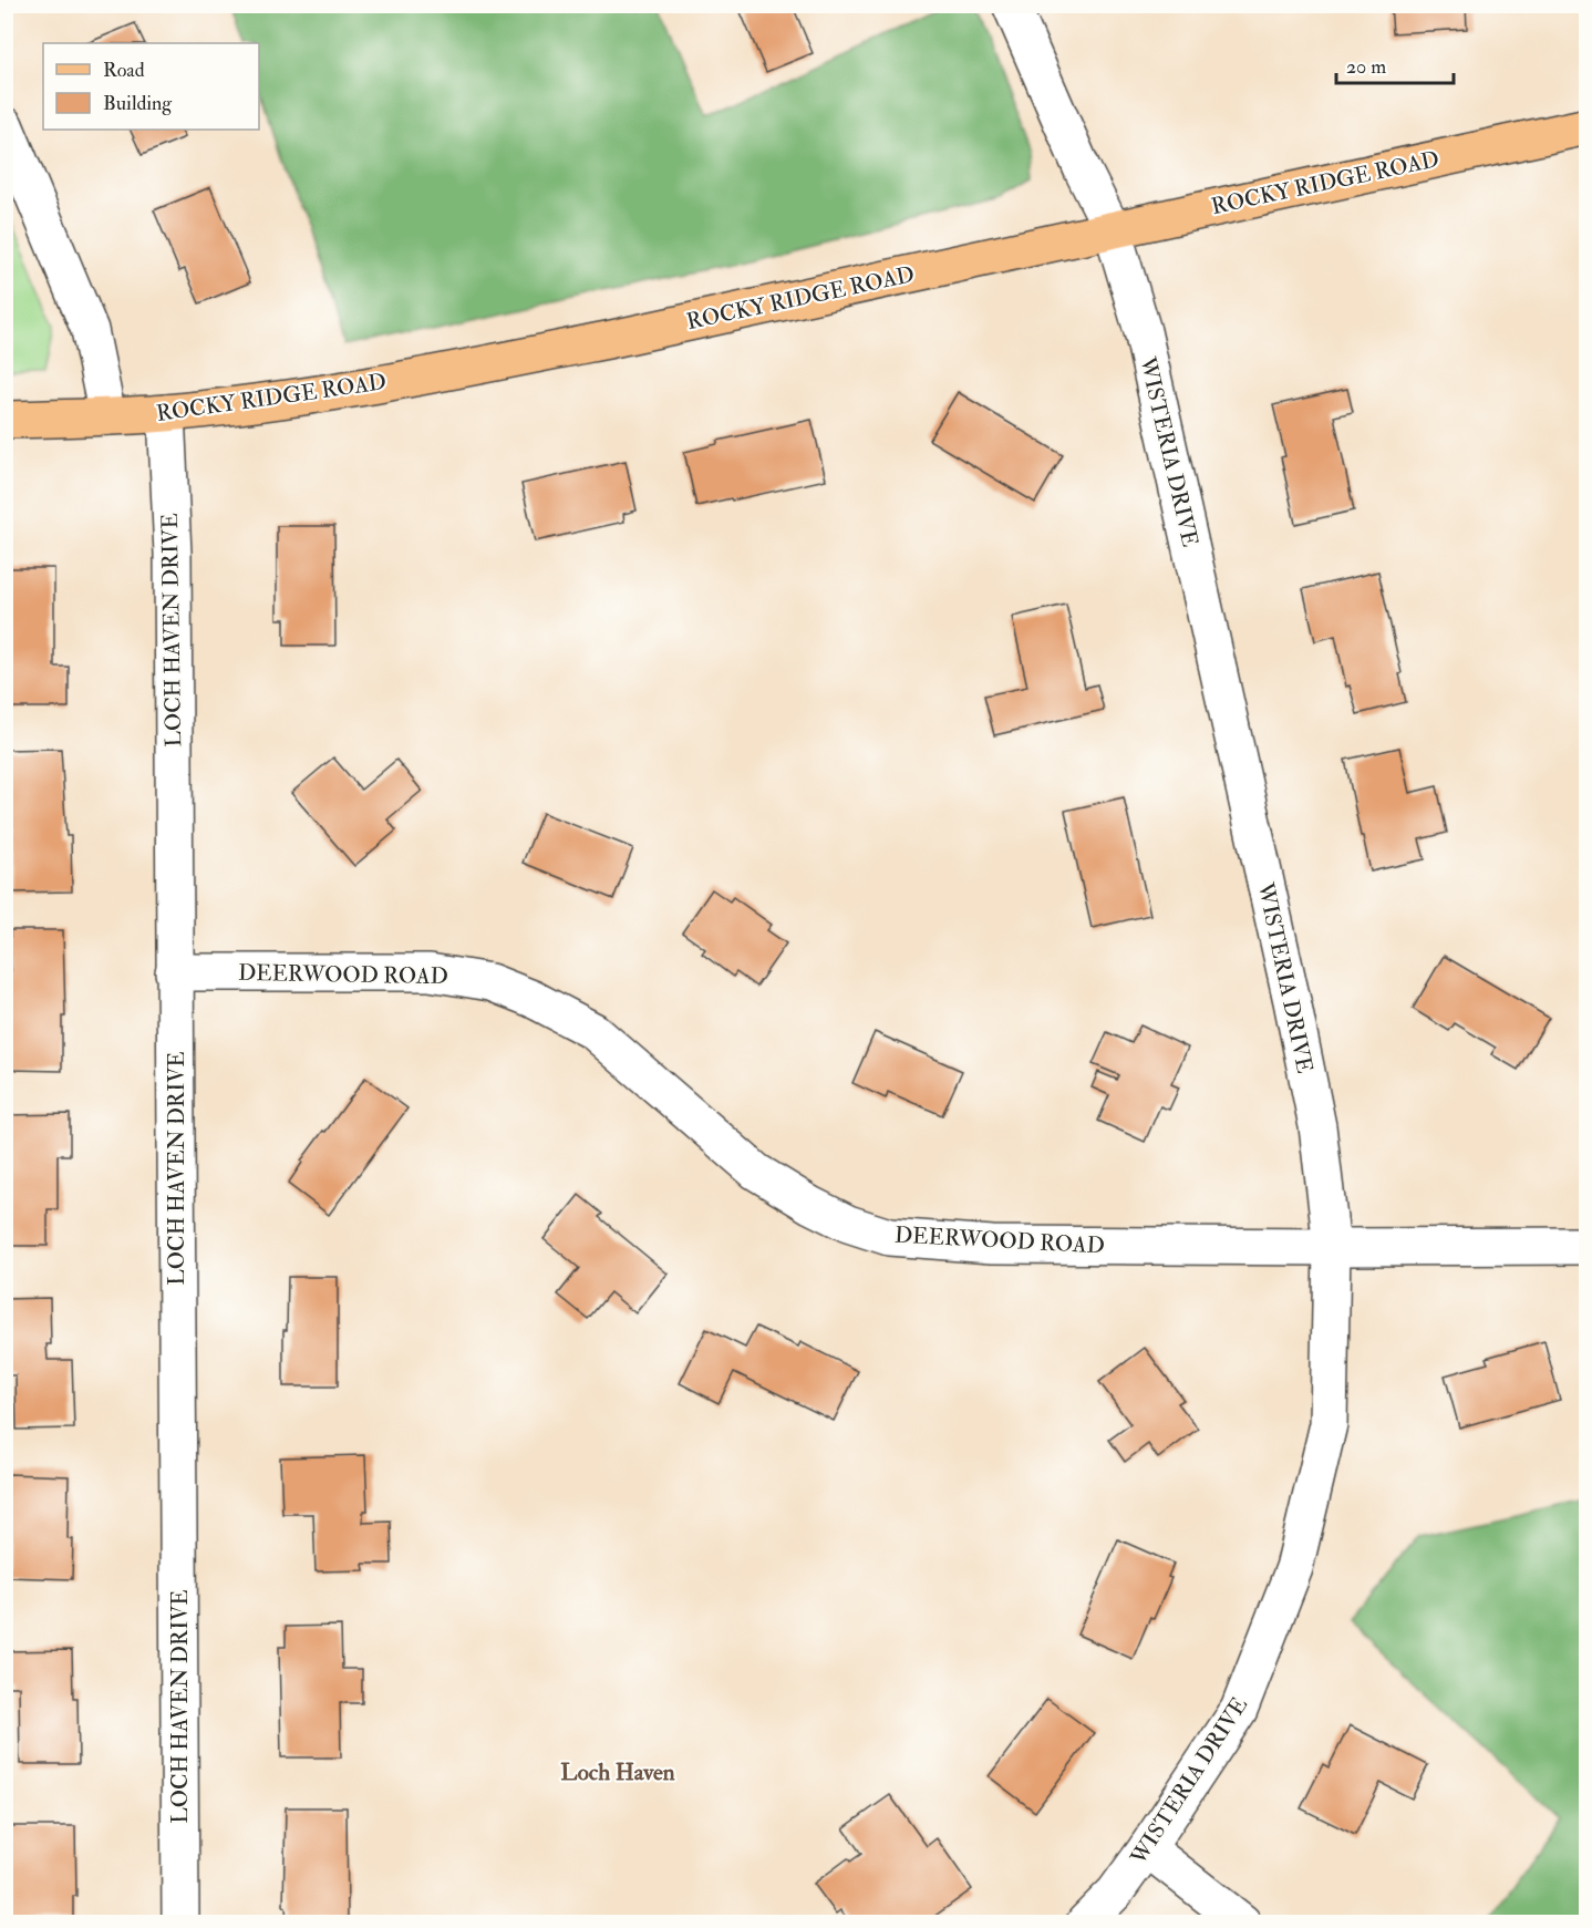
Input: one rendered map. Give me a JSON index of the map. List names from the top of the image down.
{
  "streets": {
    "main road": ["ROCKY RIDGE ROAD"],
    "street": ["WISTERIA DRIVE", "LOCH HAVEN DRIVE", "DEERWOOD ROAD"]
  },
  "crossings": [
    ["ROCKY RIDGE ROAD", "WISTERIA DRIVE"],
    ["ROCKY RIDGE ROAD", "LOCH HAVEN DRIVE"],
    ["WISTERIA DRIVE", "DEERWOOD ROAD"],
    ["LOCH HAVEN DRIVE", "DEERWOOD ROAD"]
  ],
  "districts": ["Loch Haven"],
  "legend": ["Road", "Building"],
  "scale_bar": "20 m"
}
